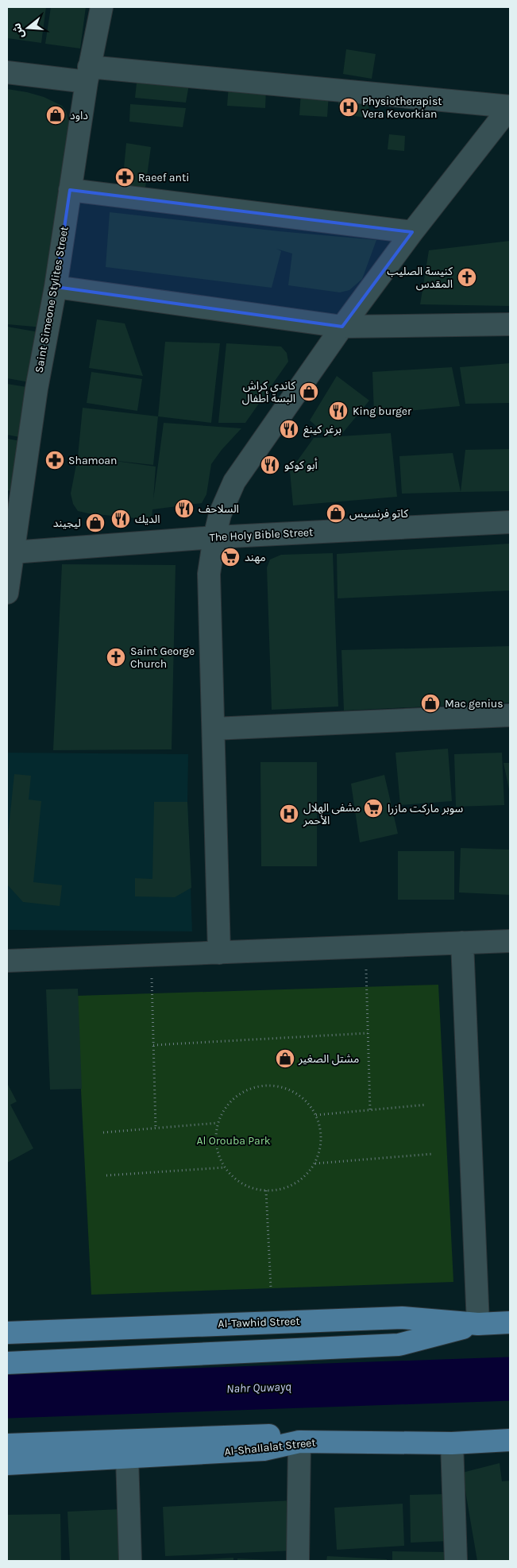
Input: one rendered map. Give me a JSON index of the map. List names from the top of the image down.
{
  "streets": {
    "main road": ["Al-Tawhid Street", "Al-Shallalat Street"],
    "street": ["Saint Simeone Stylites Street", "The Holy Bible Street"]
  },
  "crossings": [
    ["Saint Simeone Stylites Street", "The Holy Bible Street"]
  ],
  "water": ["Nahr Quwayq"],
  "parks": ["Al Orouba Park"],
  "places": {
    "hospital": ["Physiotherapist Vera Kevorkian", "مشفى الهلال الأحمر"],
    "shop": [
      "داود",
      "كاندي كراش البسة أطفال",
      "كاتو فرنسيس",
      "ليجيند",
      "Mac genius",
      "مشتل الصغير"
    ],
    "pharmacy": ["Raeef anti", "Shamoan"],
    "church": ["كنيسة الصليب المقدس", "Saint George Church"],
    "restaurant": [
      "King burger",
      "برغر كينغ",
      "أبو كوكو",
      "السلاحف",
      "الديك"
    ],
    "supermarket": ["مهند", "سوبر ماركت مازرا"]
  },
  "north": "left"
}
